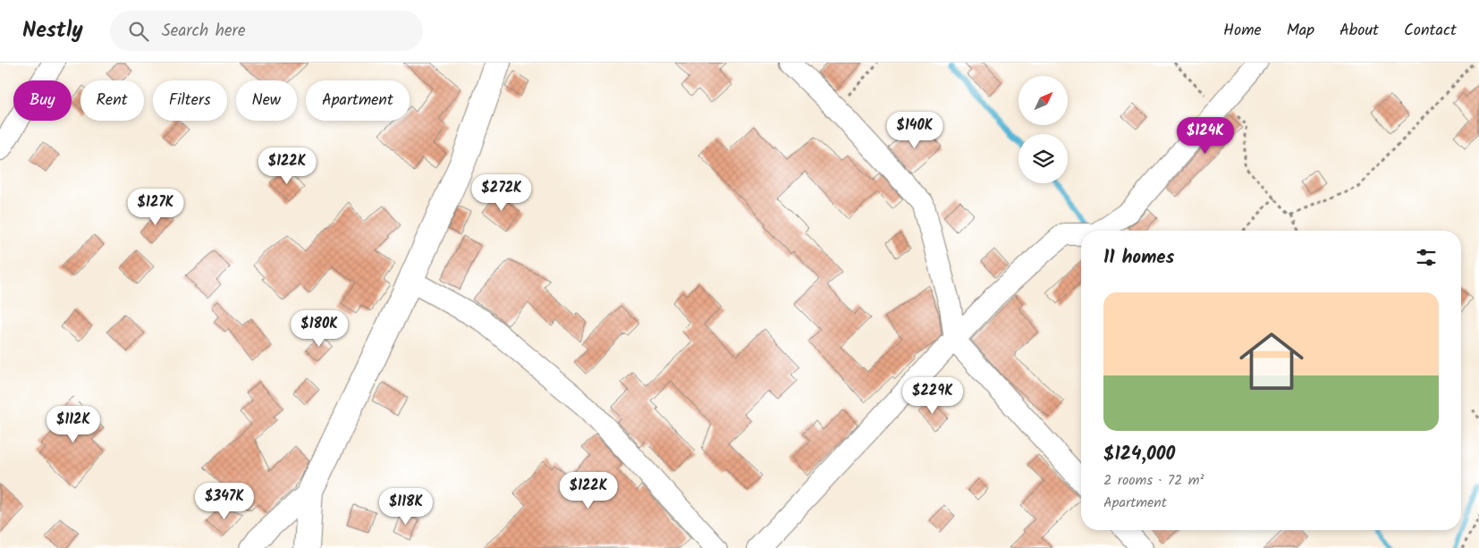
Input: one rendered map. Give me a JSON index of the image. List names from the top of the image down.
{
  "north": "top right",
  "page": {
    "header": "Nestly",
    "search": "Search here",
    "nav": [
      "Home",
      "Map",
      "About",
      "Contact"
    ],
    "chip": [
      "Buy",
      "Rent",
      "Filters",
      "New",
      "Apartment"
    ],
    "price": [
      "$140K",
      "$124K",
      "$122K",
      "$272K",
      "$127K",
      "$180K",
      "$229K",
      "$112K",
      "$122K",
      "$347K",
      "$118K"
    ],
    "heading": "11 homes",
    "list": [
      {
        "name": "$124,000",
        "note": "2 rooms · 72 m² · Apartment"
      }
    ]
  }
}
